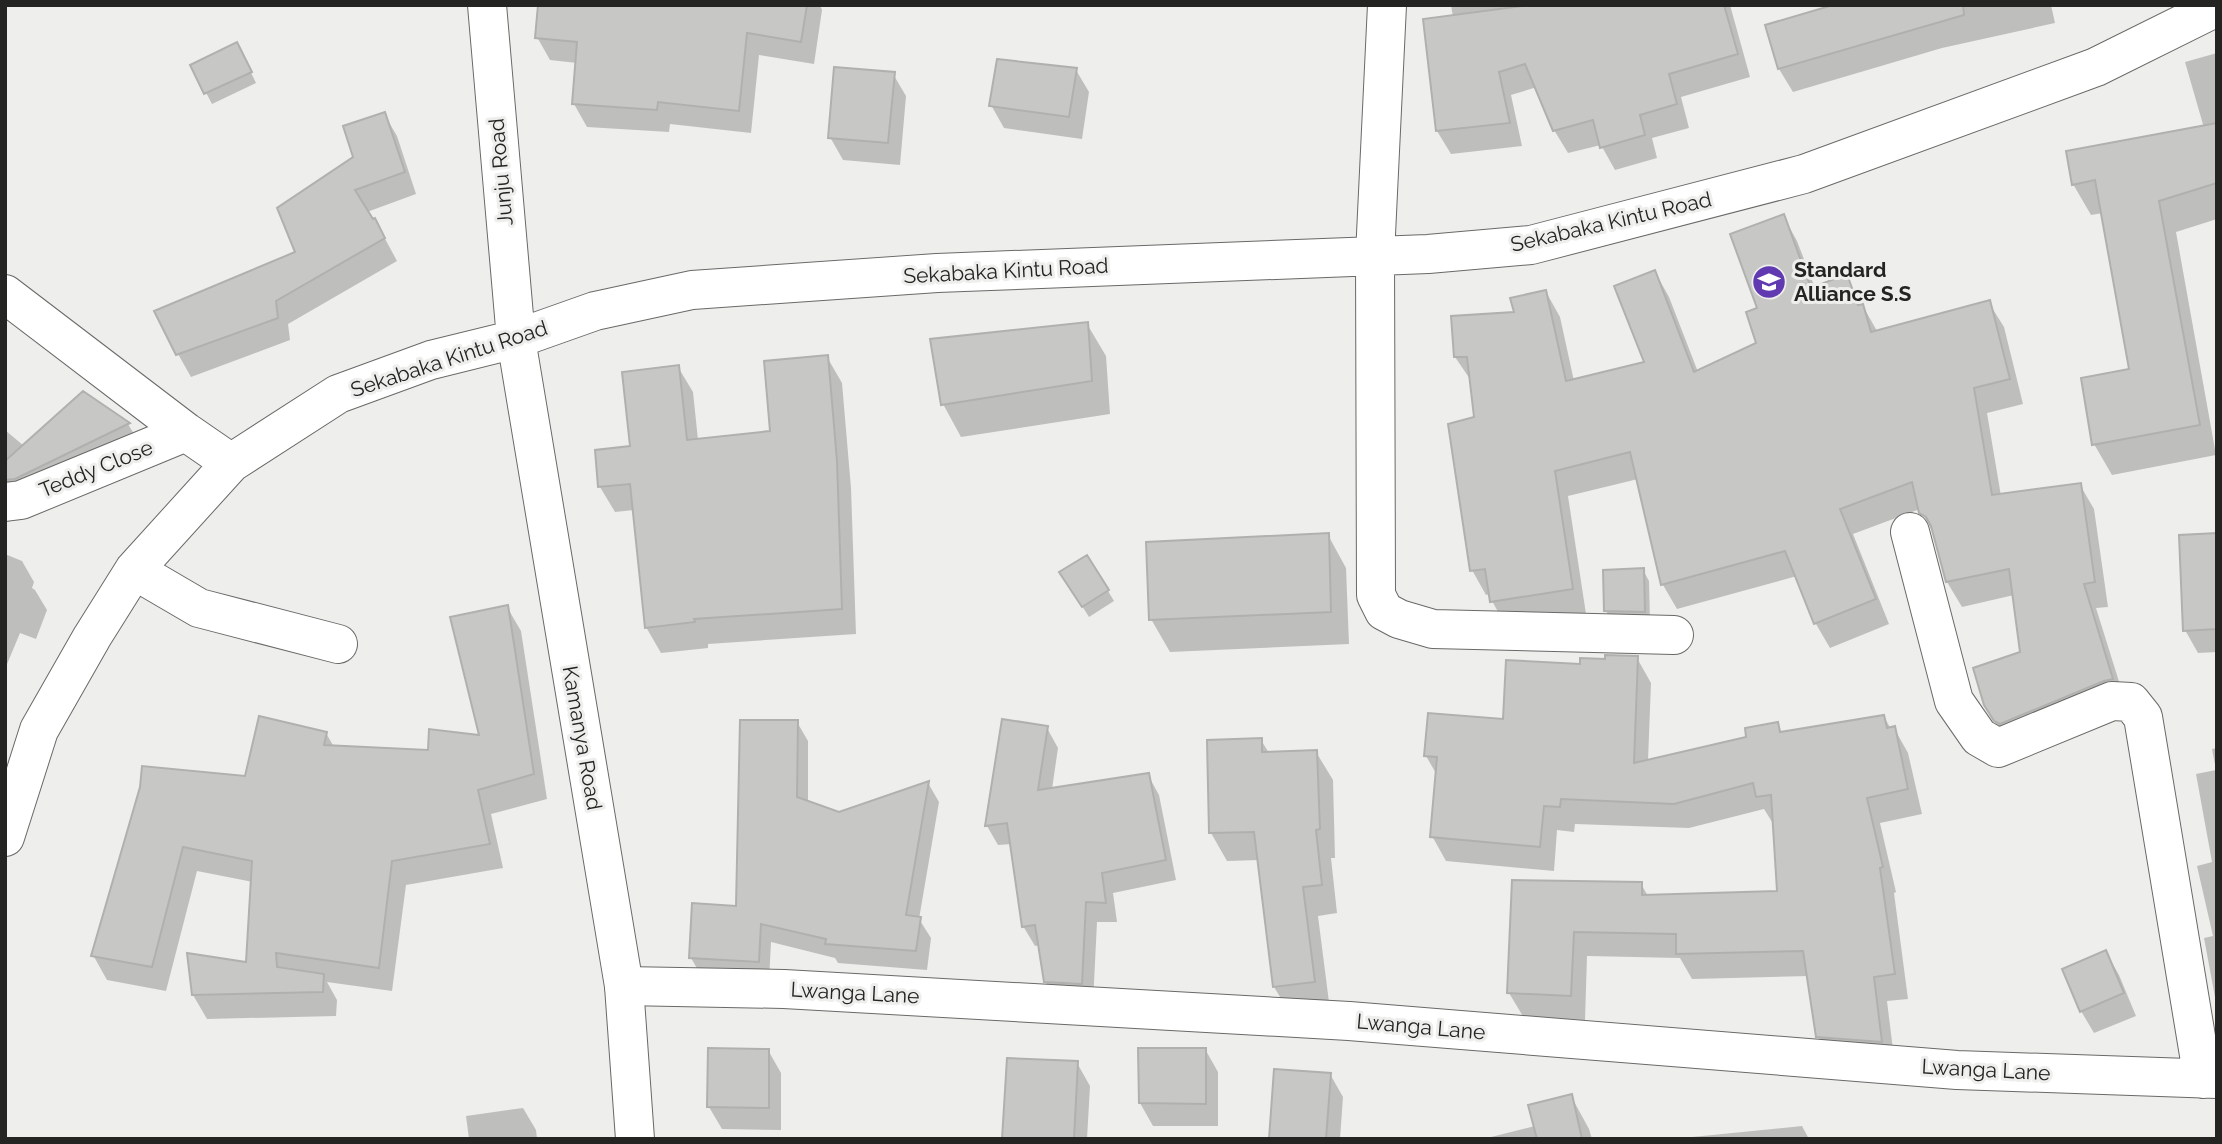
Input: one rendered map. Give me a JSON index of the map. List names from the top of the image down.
{
  "streets": {
    "street": [
      "Junju Road",
      "Sekabaka Kintu Road",
      "Teddy Close",
      "Kamanya Road",
      "Lwanga Lane"
    ]
  },
  "crossings": [
    ["Junju Road", "Sekabaka Kintu Road"],
    ["Junju Road", "Kamanya Road"],
    ["Sekabaka Kintu Road", "Kamanya Road"],
    ["Kamanya Road", "Lwanga Lane"]
  ],
  "places": {
    "school or university": ["Standard Alliance S.S"]
  }
}
